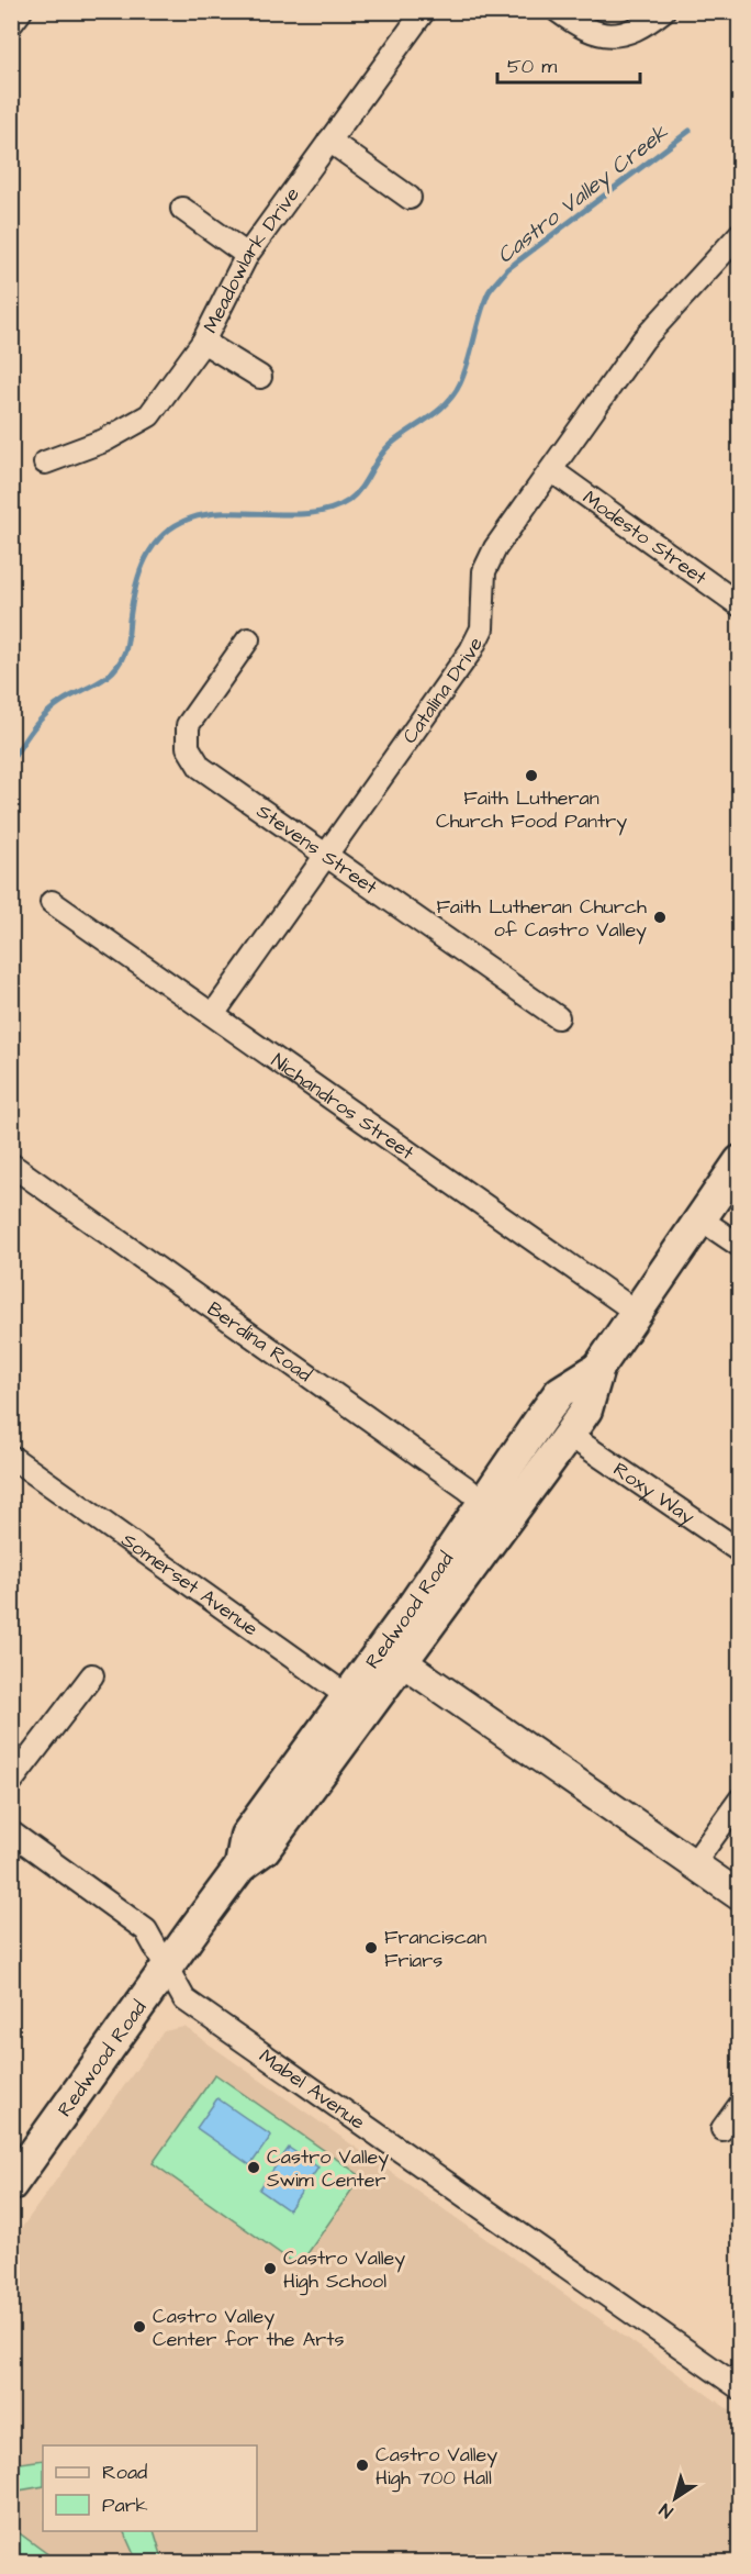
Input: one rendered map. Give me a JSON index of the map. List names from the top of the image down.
{
  "streets": {
    "main road": ["Redwood Road"],
    "street": [
      "Meadowlark Drive",
      "Modesto Street",
      "Catalina Drive",
      "Stevens Street",
      "Nichandros Street",
      "Berdina Road",
      "Roxy Way",
      "Somerset Avenue",
      "Mabel Avenue"
    ]
  },
  "crossings": [
    ["Modesto Street", "Catalina Drive"],
    ["Catalina Drive", "Stevens Street"],
    ["Catalina Drive", "Nichandros Street"],
    ["Nichandros Street", "Redwood Road"],
    ["Berdina Road", "Redwood Road"],
    ["Roxy Way", "Redwood Road"],
    ["Somerset Avenue", "Redwood Road"],
    ["Redwood Road", "Mabel Avenue"]
  ],
  "water": ["Castro Valley Creek"],
  "places": [
    "Faith Lutheran Church Food Pantry",
    "Faith Lutheran Church of Castro Valley",
    "Franciscan Friars",
    "Castro Valley Swim Center",
    "Castro Valley High School",
    "Castro Valley Center for the Arts",
    "Castro Valley High 700 Hall"
  ],
  "legend": ["Road", "Park"],
  "scale_bar": "50 m",
  "north": "bottom left"
}
